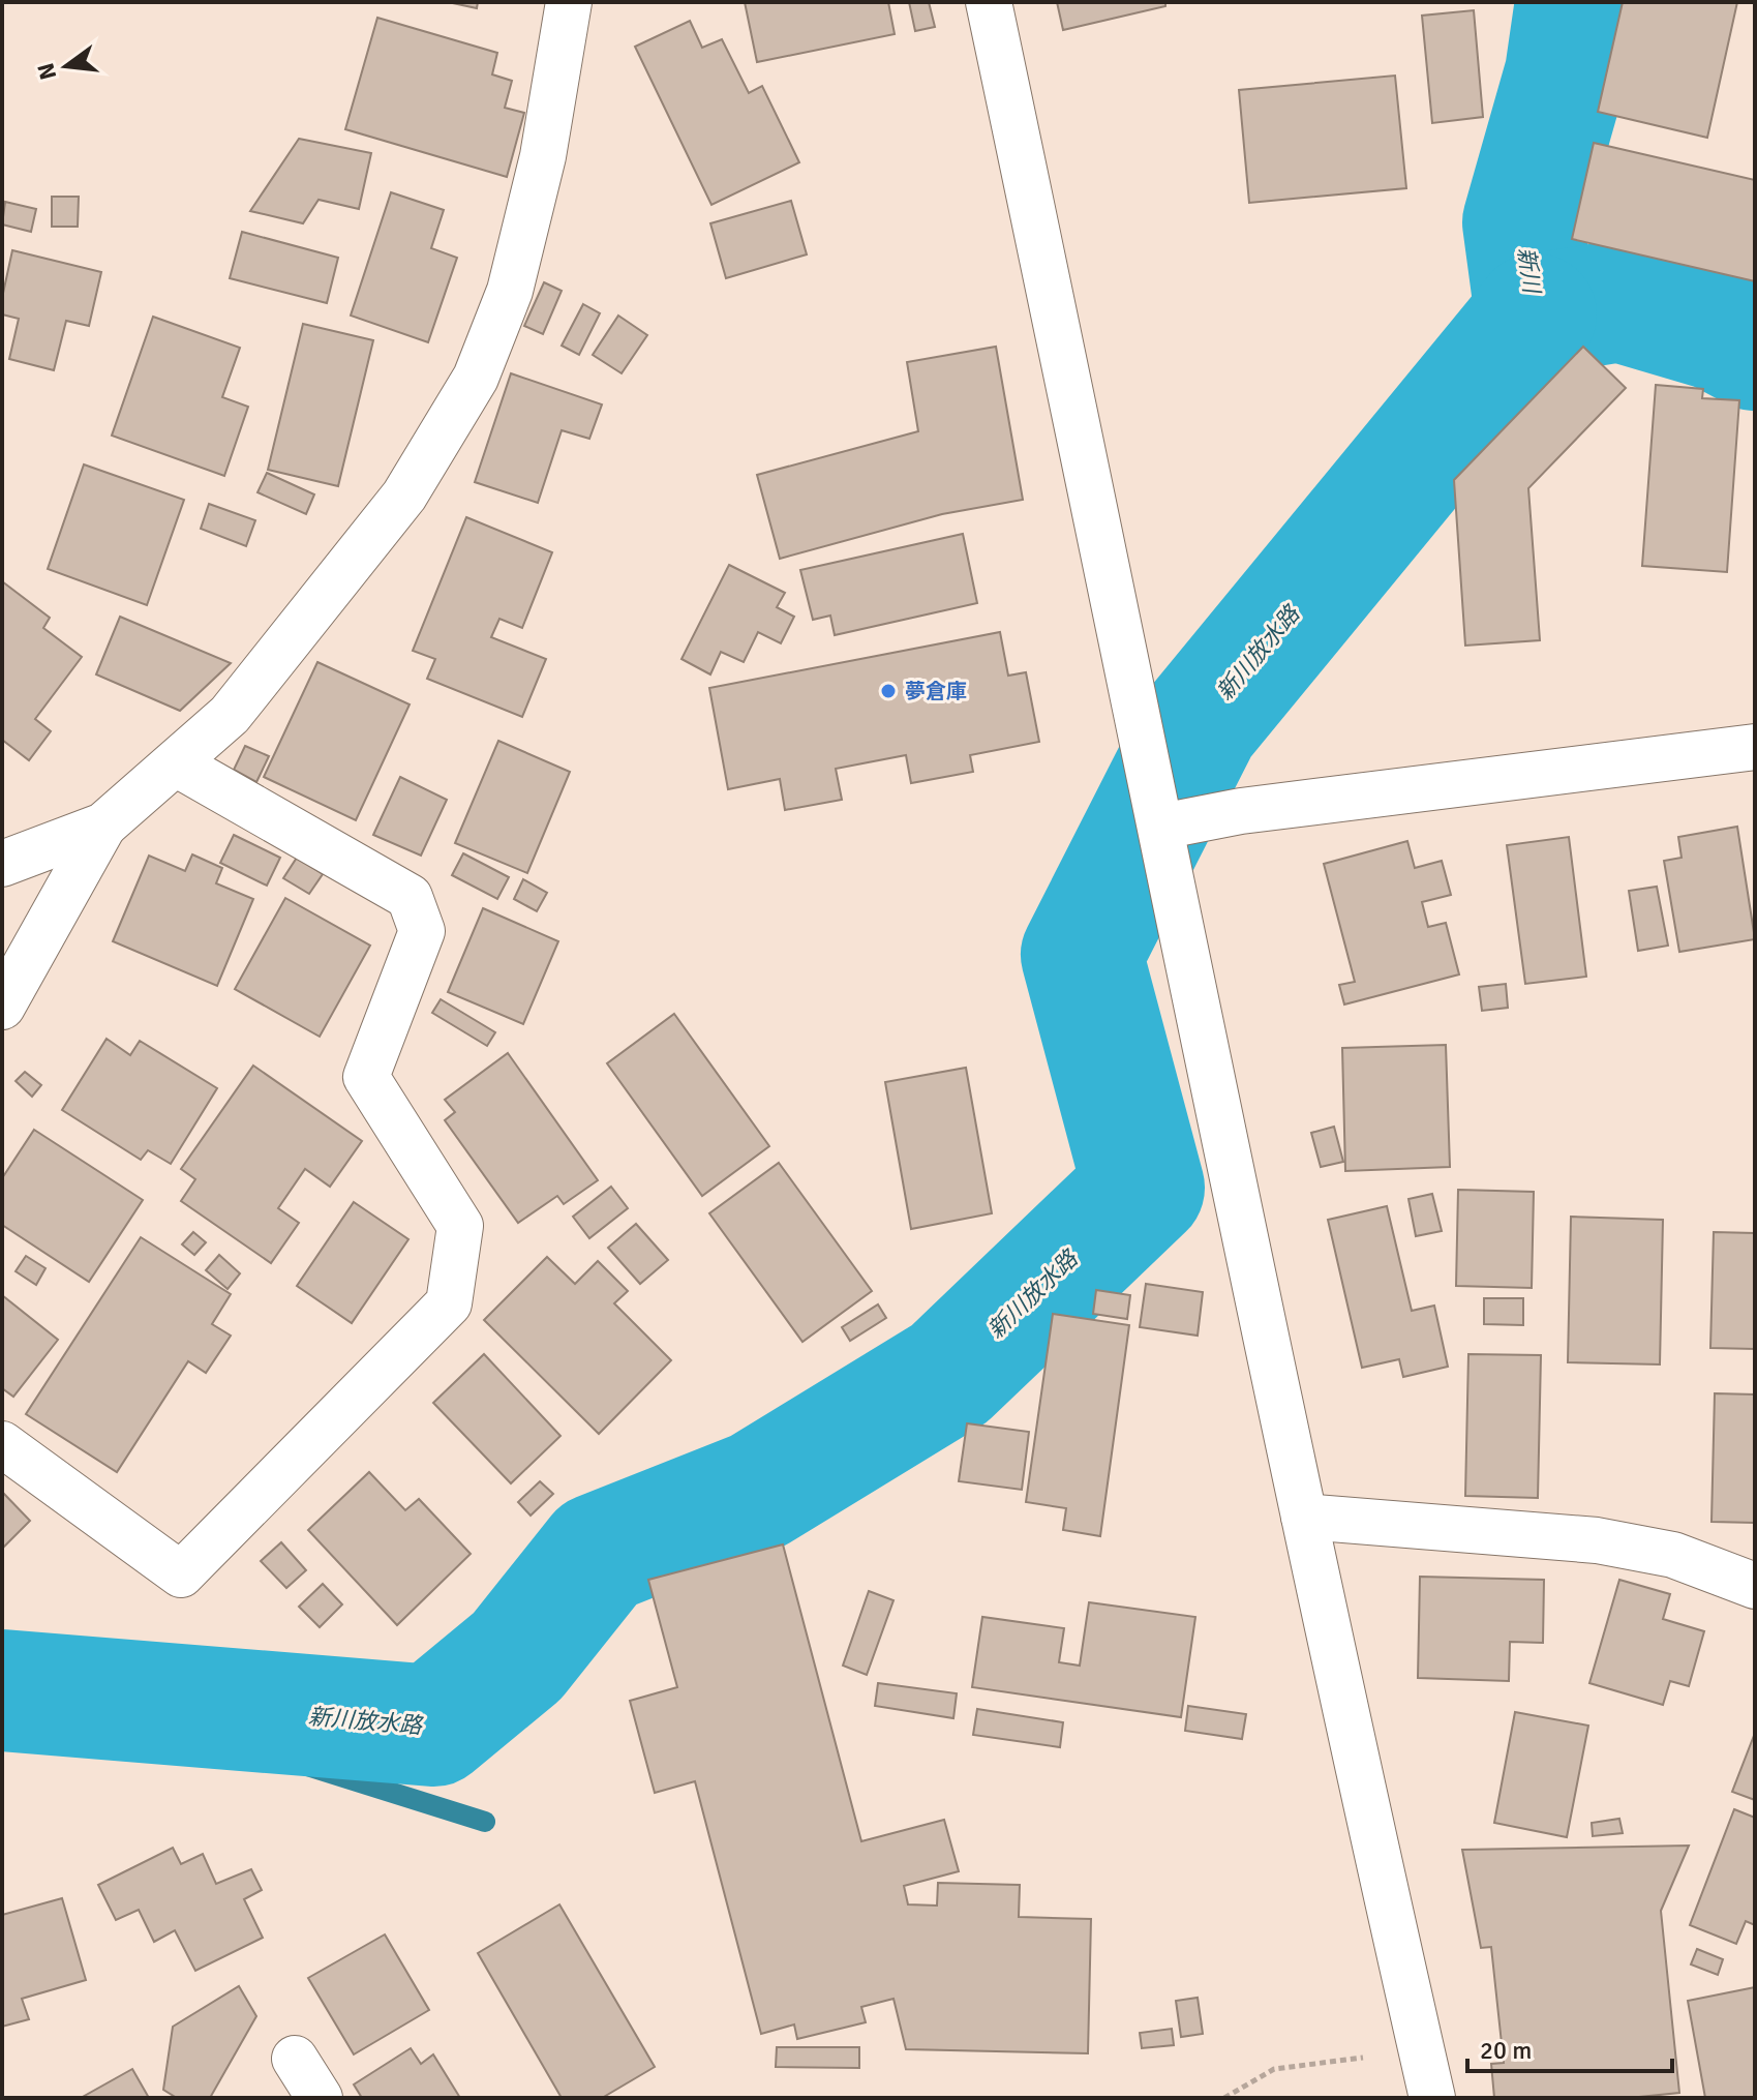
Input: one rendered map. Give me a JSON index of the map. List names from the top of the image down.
{
  "water": ["新川", "新川放水路"],
  "places": ["夢倉庫"],
  "scale_bar": "20 m",
  "north": "left"
}
